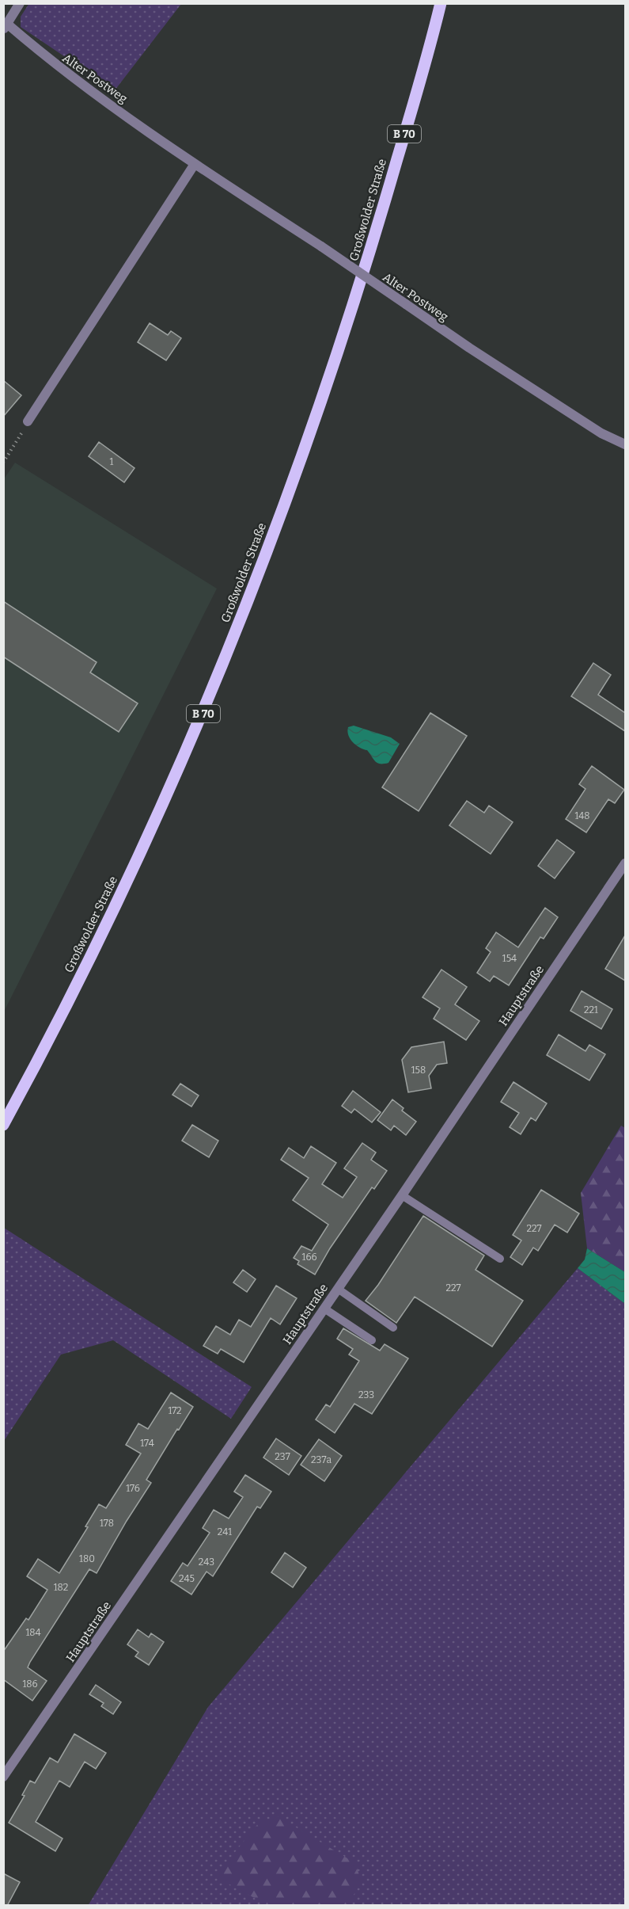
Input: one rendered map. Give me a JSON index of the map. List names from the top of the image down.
{
  "streets": {
    "main road": ["B 70", "Großwolder Straße"],
    "street": ["Alter Postweg", "Hauptstraße"]
  },
  "house_numbers": [
    "1",
    "148",
    "154",
    "221",
    "158",
    "227",
    "166",
    "227",
    "233",
    "172",
    "174",
    "237",
    "237a",
    "176",
    "178",
    "241",
    "180",
    "243",
    "245",
    "182",
    "184",
    "186"
  ]
}
